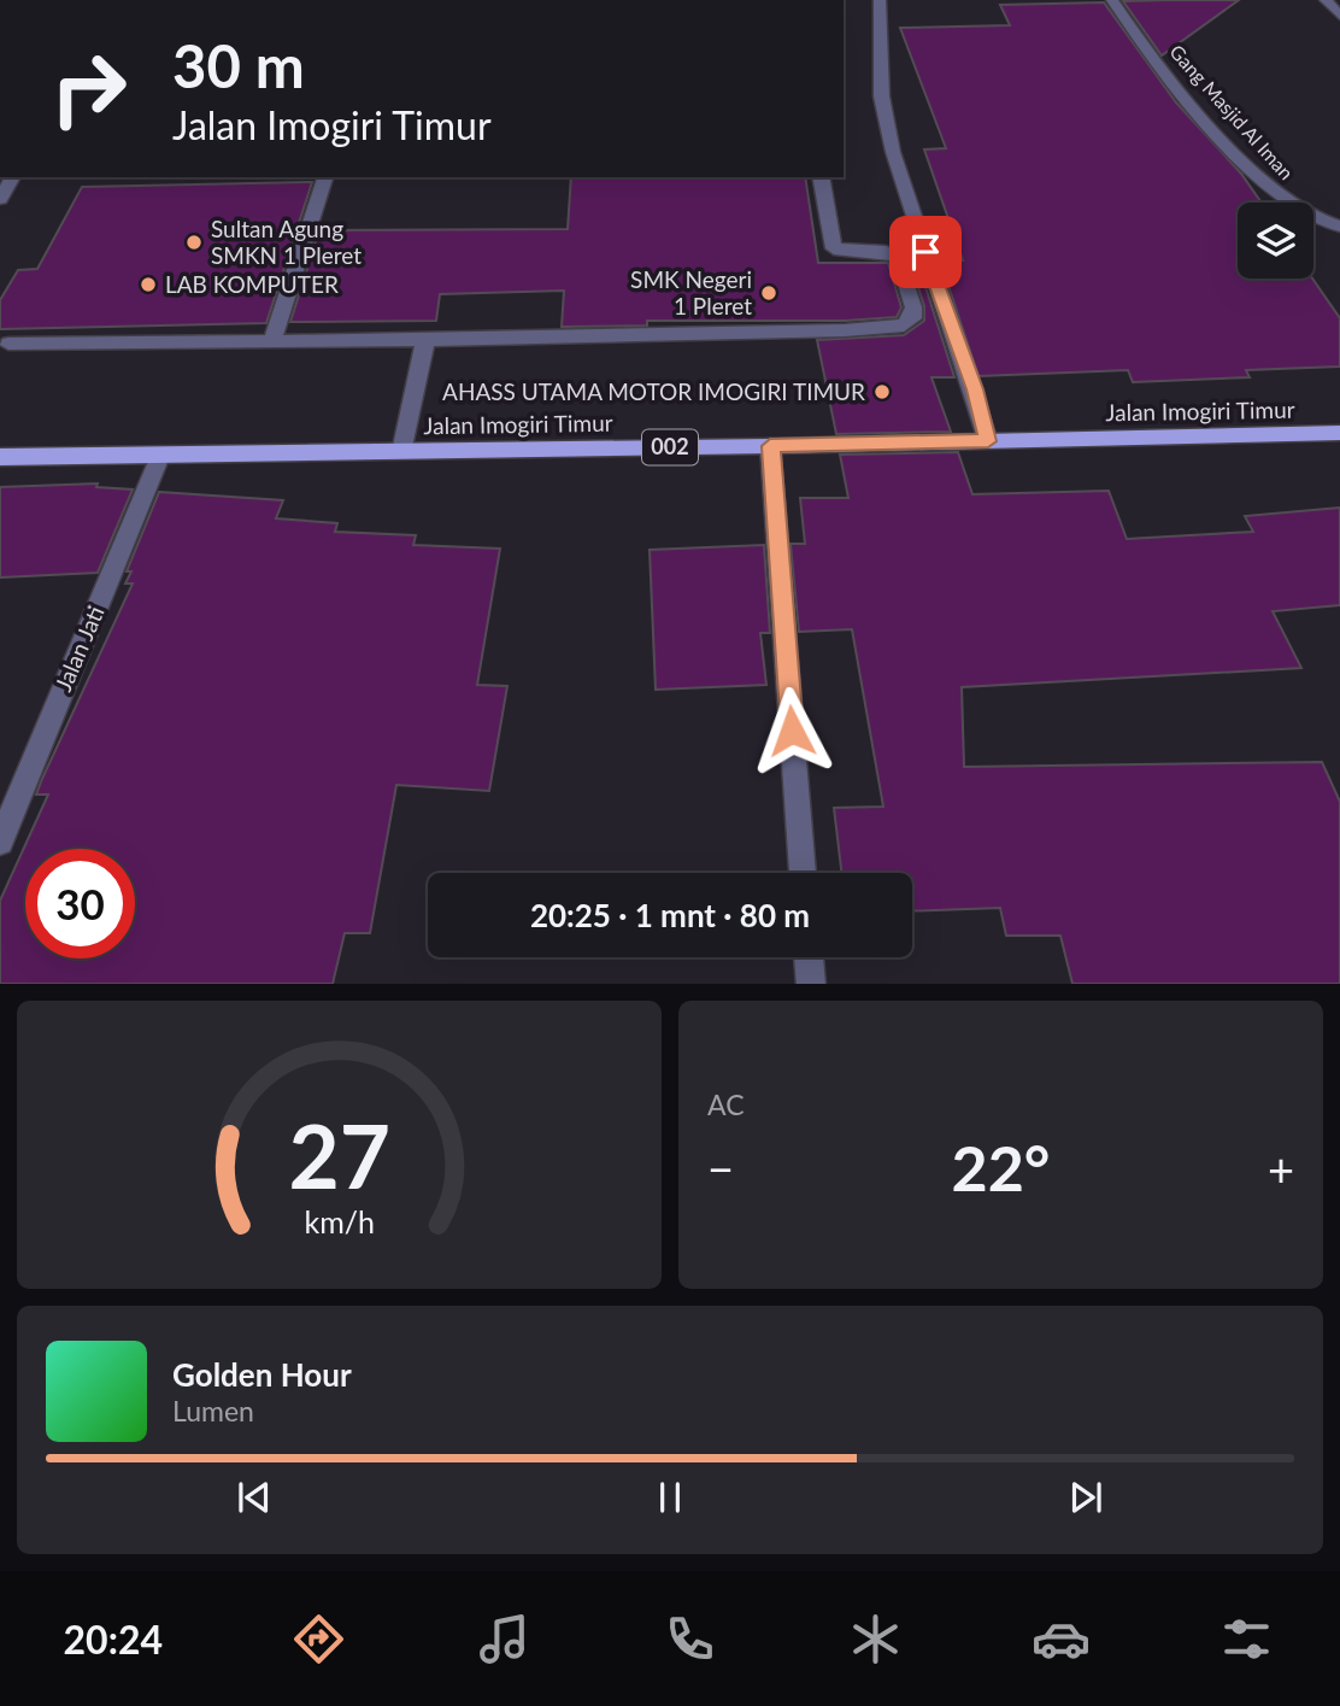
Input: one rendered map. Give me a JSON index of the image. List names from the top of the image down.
{
  "streets": {
    "main road": ["Jalan Imogiri Timur", "002"],
    "street": ["Gang Masjid Al Iman", "Jalan Jati"]
  },
  "crossings": [
    ["Jalan Imogiri Timur", "Jalan Jati"]
  ],
  "places": [
    "Sultan Agung SMKN 1 Pleret",
    "LAB KOMPUTER",
    "SMK Negeri 1 Pleret",
    "AHASS UTAMA MOTOR IMOGIRI TIMUR"
  ],
  "page": {
    "turn": ["30 m", "Jalan Imogiri Timur"],
    "limit": "30",
    "trip": "20:25 · 1 mnt · 80 m",
    "tile": "AC",
    "heat": ["−", "22°", "+"],
    "song": ["Golden Hour", "Lumen"],
    "tabs": "20:24",
    "gauge": ["27", "km/h"]
  }
}
